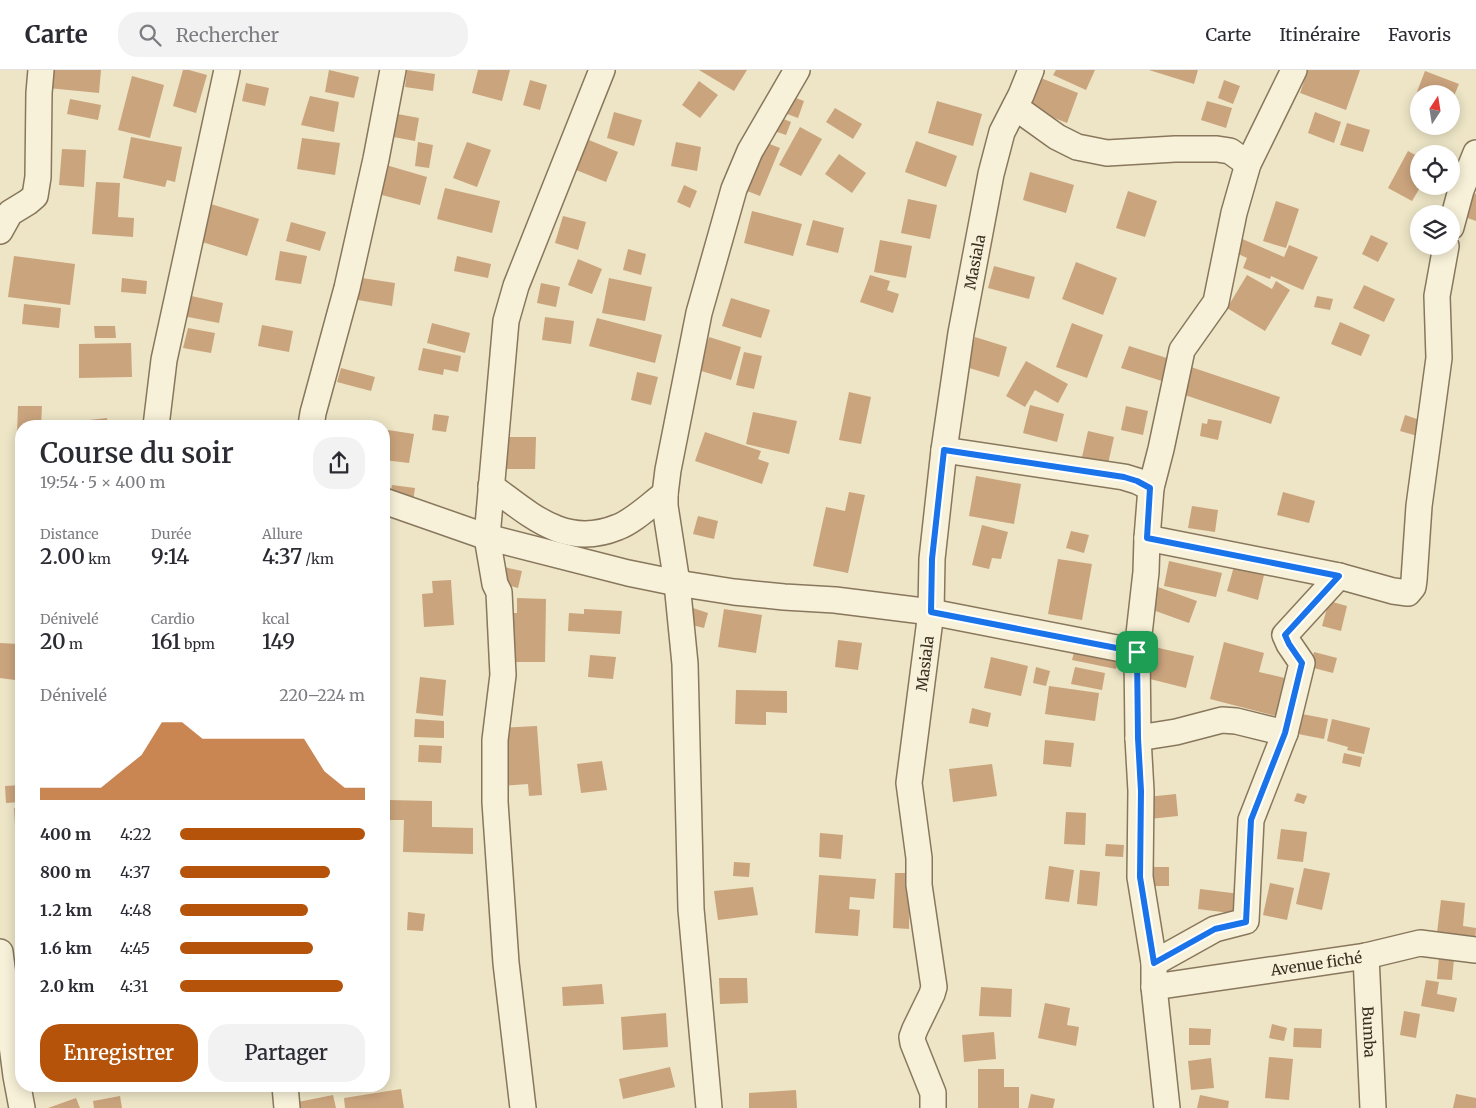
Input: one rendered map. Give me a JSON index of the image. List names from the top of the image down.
{
  "streets": {
    "street": ["Masiala", "Avenue fiché", "Bumba"]
  },
  "crossings": [
    ["Avenue fiché", "Bumba"]
  ],
  "north": "top",
  "page": {
    "header": "Carte",
    "search": "Rechercher",
    "nav": ["Carte", "Itinéraire", "Favoris"],
    "heading": ["Course du soir", "19:54 · 5 × 400 m"],
    "stats": [
      ["Distance", "2.00 km"],
      ["Durée", "9:14"],
      ["Allure", "4:37 /km"],
      ["Dénivelé", "20 m"],
      ["Cardio", "161 bpm"],
      ["kcal", "149"]
    ],
    "chart": ["Dénivelé", "220–224 m"],
    "list": [
      {
        "name": "400 m",
        "note": "4:22"
      },
      {
        "name": "800 m",
        "note": "4:37"
      },
      {
        "name": "1.2 km",
        "note": "4:48"
      },
      {
        "name": "1.6 km",
        "note": "4:45"
      },
      {
        "name": "2.0 km",
        "note": "4:31"
      }
    ],
    "buttons": ["Enregistrer", "Partager"]
  }
}
